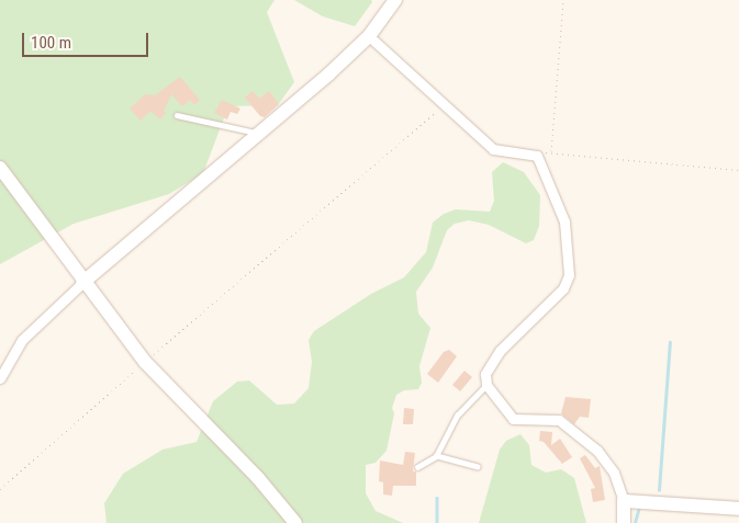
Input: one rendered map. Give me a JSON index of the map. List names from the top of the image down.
{
  "scale_bar": "100 m"
}
